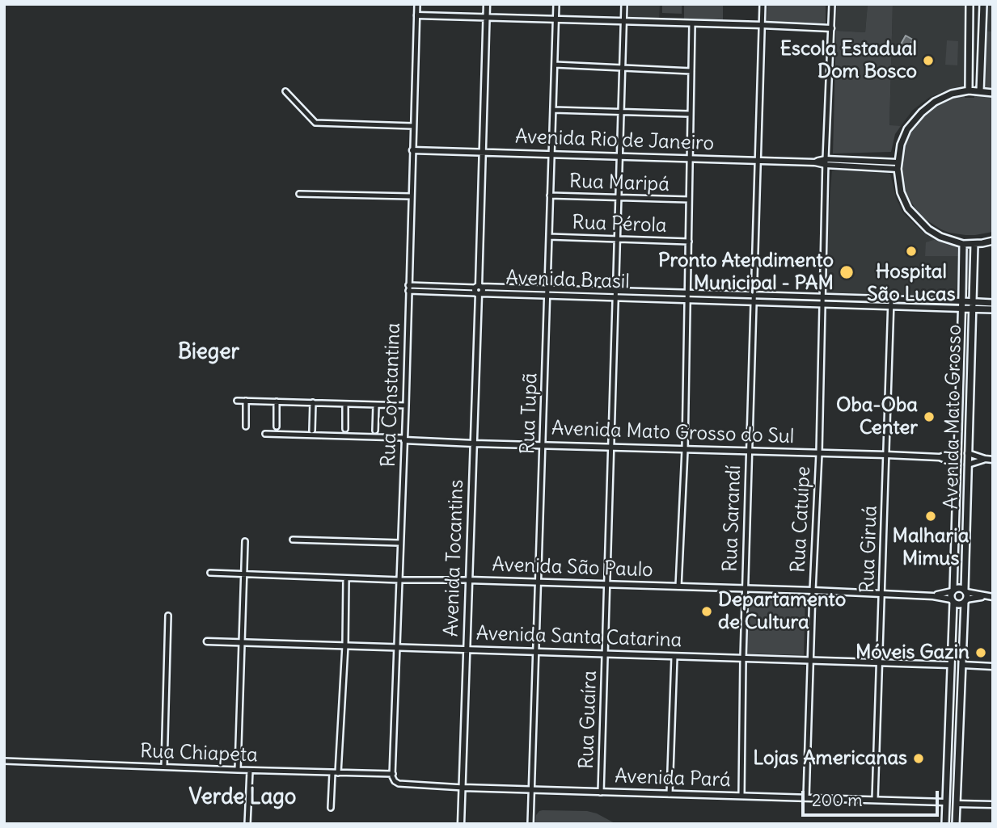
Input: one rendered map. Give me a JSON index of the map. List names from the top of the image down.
{
  "streets": {
    "main road": ["Avenida Brasil", "Avenida Mato Grosso"],
    "street": [
      "Avenida Rio de Janeiro",
      "Rua Maripá",
      "Rua Pérola",
      "Rua Constantina",
      "Rua Tupã",
      "Avenida Mato Grosso do Sul",
      "Rua Sarandí",
      "Rua Catuípe",
      "Rua Giruá",
      "Avenida Tocantins",
      "Avenida São Paulo",
      "Avenida Santa Catarina",
      "Rua Guaíra",
      "Rua Chiapeta",
      "Avenida Pará"
    ]
  },
  "crossings": [
    ["Avenida Rio de Janeiro", "Rua Constantina"],
    ["Avenida Rio de Janeiro", "Rua Tupã"],
    ["Avenida Rio de Janeiro", "Rua Sarandí"],
    ["Avenida Rio de Janeiro", "Rua Catuípe"],
    ["Avenida Rio de Janeiro", "Avenida Tocantins"],
    ["Avenida Rio de Janeiro", "Rua Guaíra"],
    ["Rua Maripá", "Rua Tupã"],
    ["Rua Maripá", "Rua Guaíra"],
    ["Rua Pérola", "Rua Tupã"],
    ["Rua Pérola", "Rua Guaíra"],
    ["Avenida Brasil", "Rua Constantina"],
    ["Avenida Brasil", "Rua Tupã"],
    ["Avenida Brasil", "Avenida Mato Grosso"],
    ["Avenida Brasil", "Rua Sarandí"],
    ["Avenida Brasil", "Rua Catuípe"],
    ["Avenida Brasil", "Rua Giruá"],
    ["Avenida Brasil", "Avenida Tocantins"],
    ["Avenida Brasil", "Rua Guaíra"],
    ["Rua Constantina", "Avenida Mato Grosso do Sul"],
    ["Rua Constantina", "Avenida São Paulo"],
    ["Rua Constantina", "Avenida Santa Catarina"],
    ["Rua Constantina", "Rua Chiapeta"],
    ["Rua Constantina", "Avenida Pará"],
    ["Rua Tupã", "Avenida Mato Grosso do Sul"],
    ["Rua Tupã", "Avenida São Paulo"],
    ["Rua Tupã", "Avenida Santa Catarina"],
    ["Rua Tupã", "Avenida Pará"],
    ["Avenida Mato Grosso", "Avenida São Paulo"],
    ["Avenida Mato Grosso do Sul", "Rua Sarandí"],
    ["Avenida Mato Grosso do Sul", "Rua Catuípe"],
    ["Avenida Mato Grosso do Sul", "Rua Giruá"],
    ["Avenida Mato Grosso do Sul", "Avenida Tocantins"],
    ["Avenida Mato Grosso do Sul", "Rua Guaíra"],
    ["Rua Sarandí", "Avenida São Paulo"],
    ["Rua Sarandí", "Avenida Santa Catarina"],
    ["Rua Sarandí", "Avenida Pará"],
    ["Rua Catuípe", "Avenida São Paulo"],
    ["Rua Catuípe", "Avenida Santa Catarina"],
    ["Rua Catuípe", "Avenida Pará"],
    ["Rua Giruá", "Avenida São Paulo"],
    ["Rua Giruá", "Avenida Santa Catarina"],
    ["Rua Giruá", "Avenida Pará"],
    ["Avenida Tocantins", "Avenida São Paulo"],
    ["Avenida Tocantins", "Avenida Santa Catarina"],
    ["Avenida Tocantins", "Avenida Pará"],
    ["Avenida São Paulo", "Rua Guaíra"],
    ["Avenida Santa Catarina", "Rua Guaíra"],
    ["Rua Guaíra", "Avenida Pará"],
    ["Rua Chiapeta", "Avenida Pará"]
  ],
  "districts": ["Bieger", "Verde Lago"],
  "places": [
    "Escola Estadual Dom Bosco",
    "Hospital São Lucas",
    "Pronto Atendimento Municipal - PAM",
    "Oba-Oba Center",
    "Malharia Mimus",
    "Departamento de Cultura",
    "Móveis Gazin",
    "Lojas Americanas"
  ],
  "scale_bar": "200 m"
}
